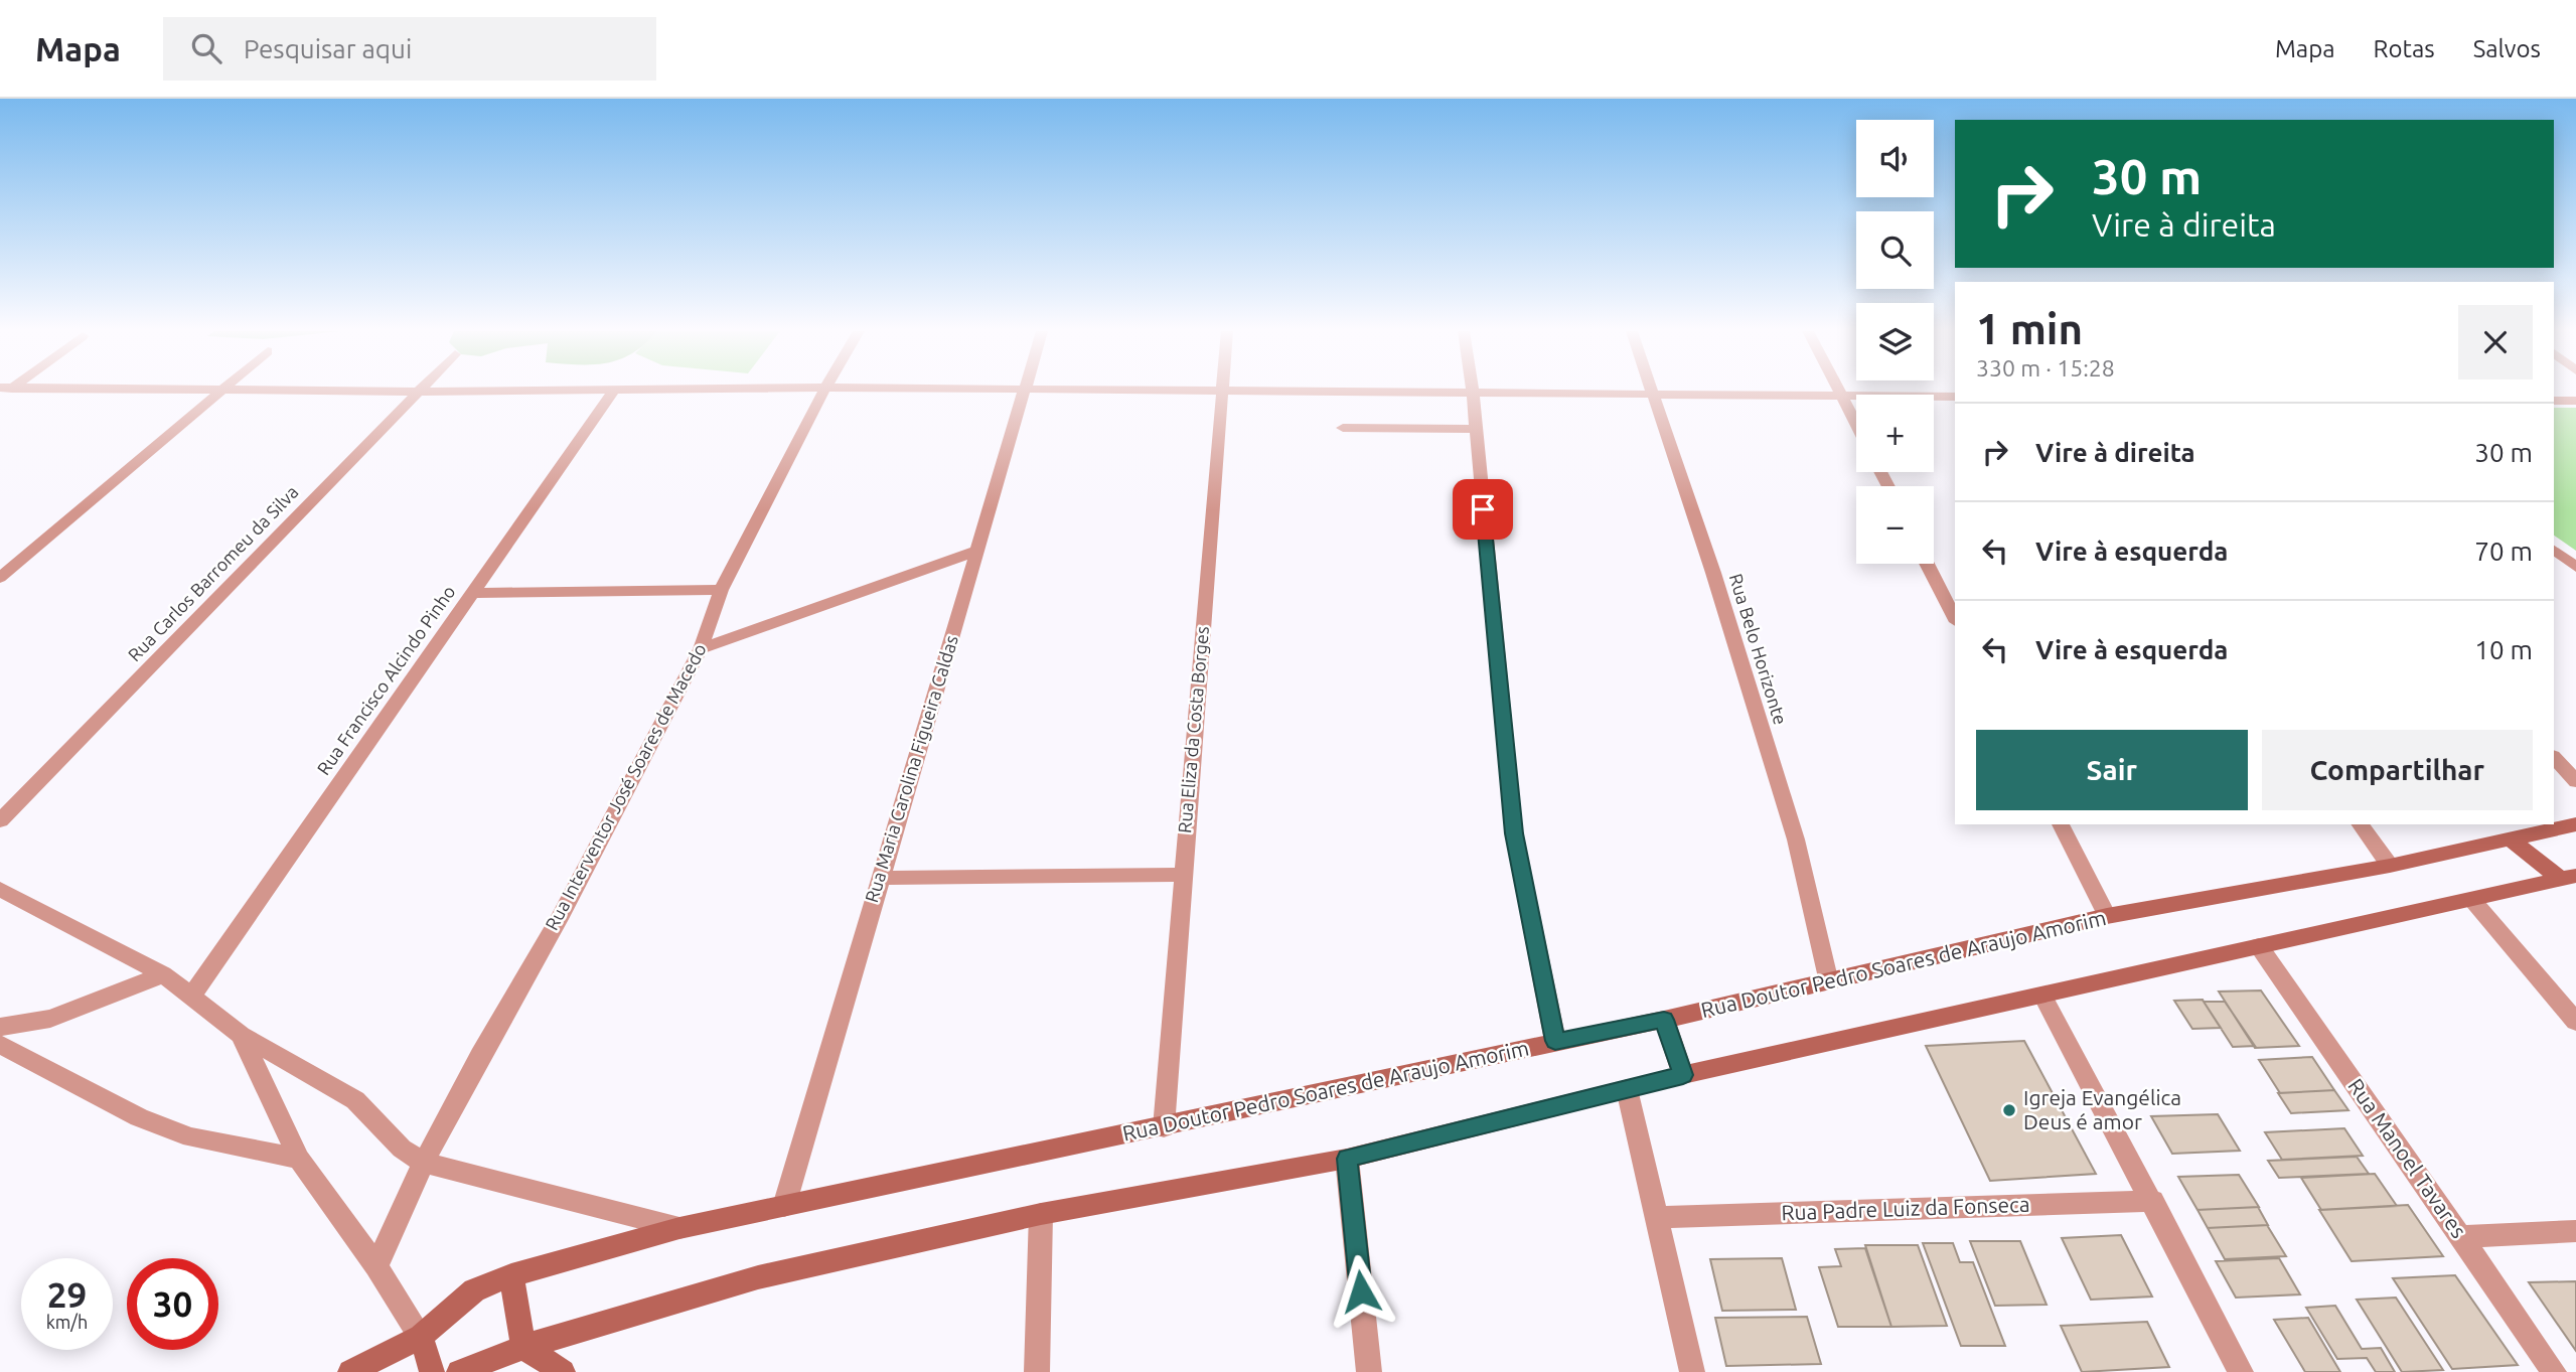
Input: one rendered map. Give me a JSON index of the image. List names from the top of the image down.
{
  "streets": {
    "street": [
      "Rua Carlos Barromeu da Silva",
      "Rua Belo Horizonte",
      "Rua Francisco Alcindo Pinho",
      "Rua Eliza da Costa Borges",
      "Rua Maria Carolina Figueira Caldas",
      "Rua Interventor José Soares de Macedo",
      "Rua Doutor Pedro Soares de Araujo Amorim",
      "Rua Manoel Tavares",
      "Rua Padre Luiz da Fonseca"
    ]
  },
  "crossings": [
    ["Rua Belo Horizonte", "Rua Doutor Pedro Soares de Araujo Amorim"],
    ["Rua Eliza da Costa Borges", "Rua Doutor Pedro Soares de Araujo Amorim"],
    ["Rua Maria Carolina Figueira Caldas", "Rua Doutor Pedro Soares de Araujo Amorim"]
  ],
  "places": ["Igreja Evangélica Deus é amor"],
  "page": {
    "header": "Mapa",
    "search": "Pesquisar aqui",
    "nav": ["Mapa", "Rotas", "Salvos"],
    "map_buttons": ["+", "−"],
    "turn": ["30 m", "Vire à direita"],
    "heading": ["1 min", "330 m · 15:28"],
    "list": [
      {
        "name": "Vire à direita",
        "value": "30 m"
      },
      {
        "name": "Vire à esquerda",
        "value": "70 m"
      },
      {
        "name": "Vire à esquerda",
        "value": "10 m"
      }
    ],
    "buttons": ["Sair", "Compartilhar"],
    "speed": "29 km/h",
    "limit": "30"
  }
}
